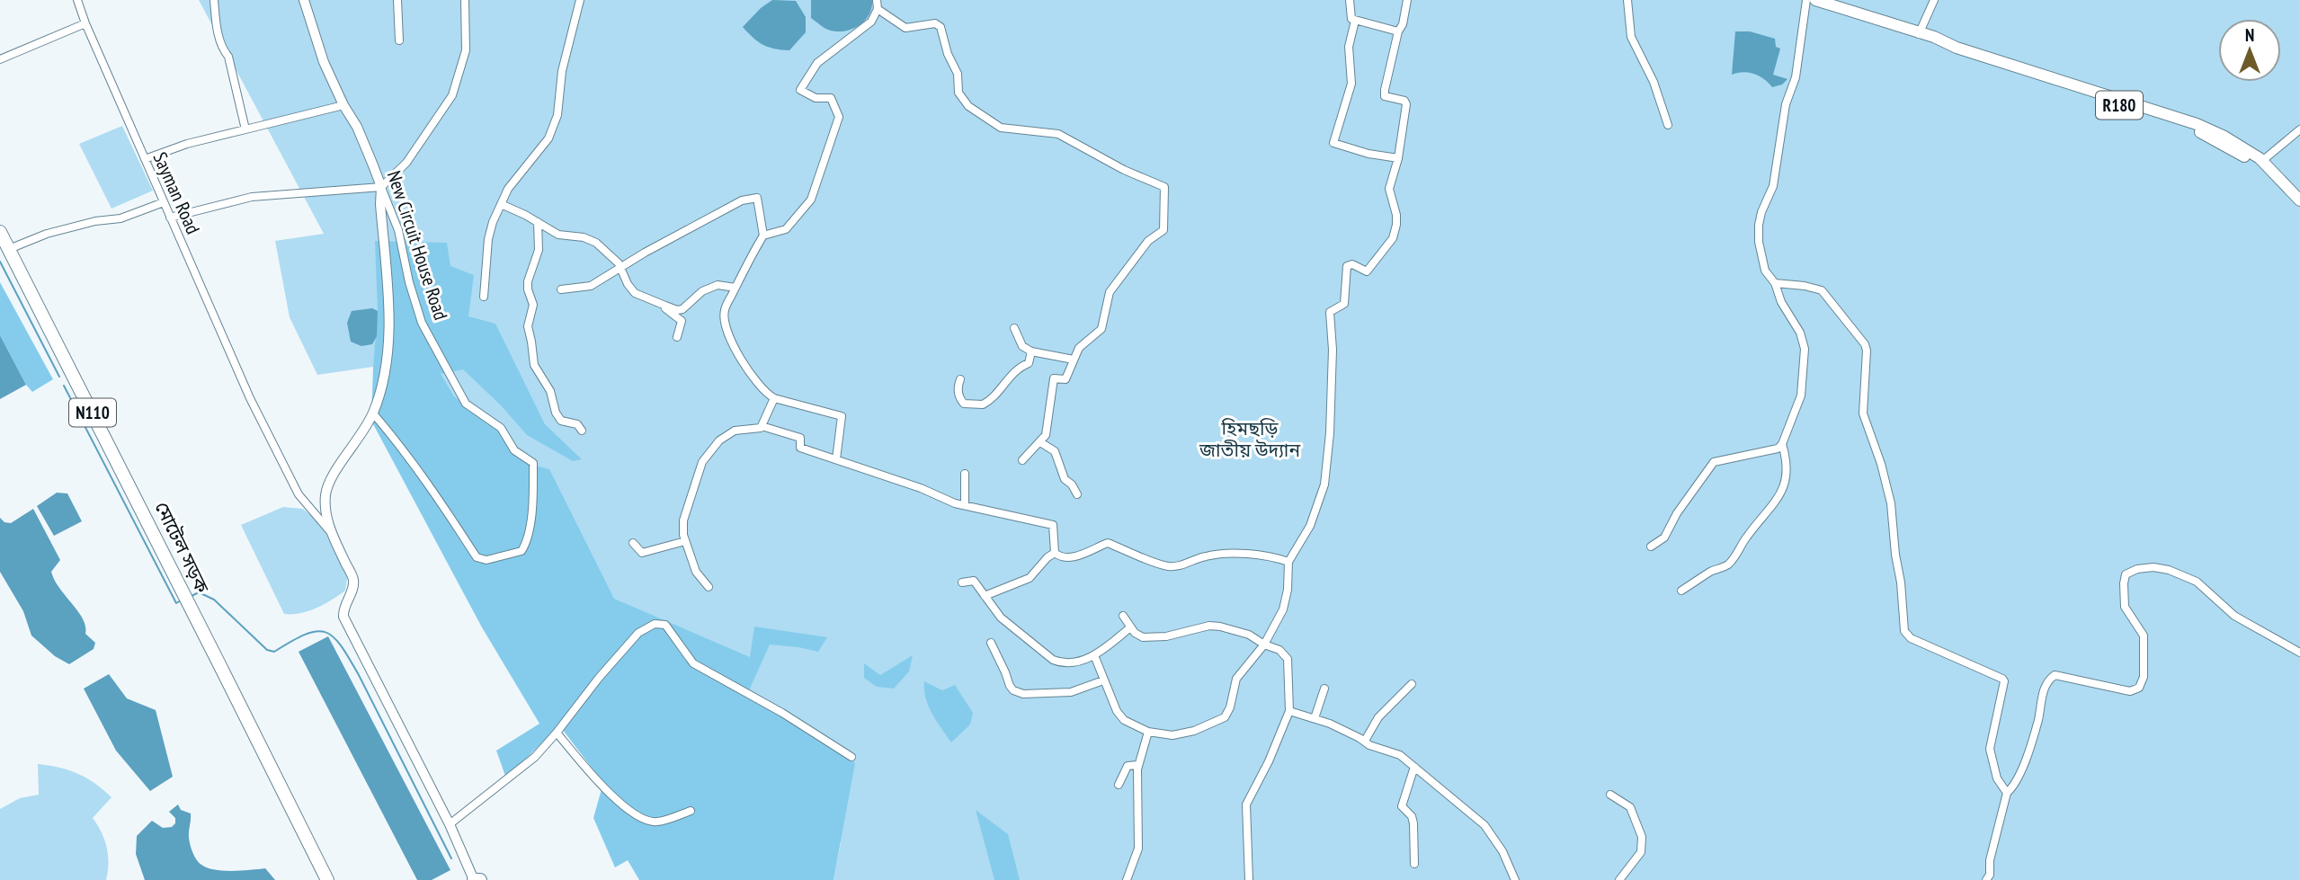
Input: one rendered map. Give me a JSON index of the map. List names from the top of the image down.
{
  "streets": {
    "highway": ["N110", "মোটেল সড়ক"],
    "main road": ["R180"],
    "street": ["Sayman Road", "New Circuit House Road"]
  },
  "parks": ["হিমছড়ি জাতীয় উদ্যান"],
  "north": "top"
}
